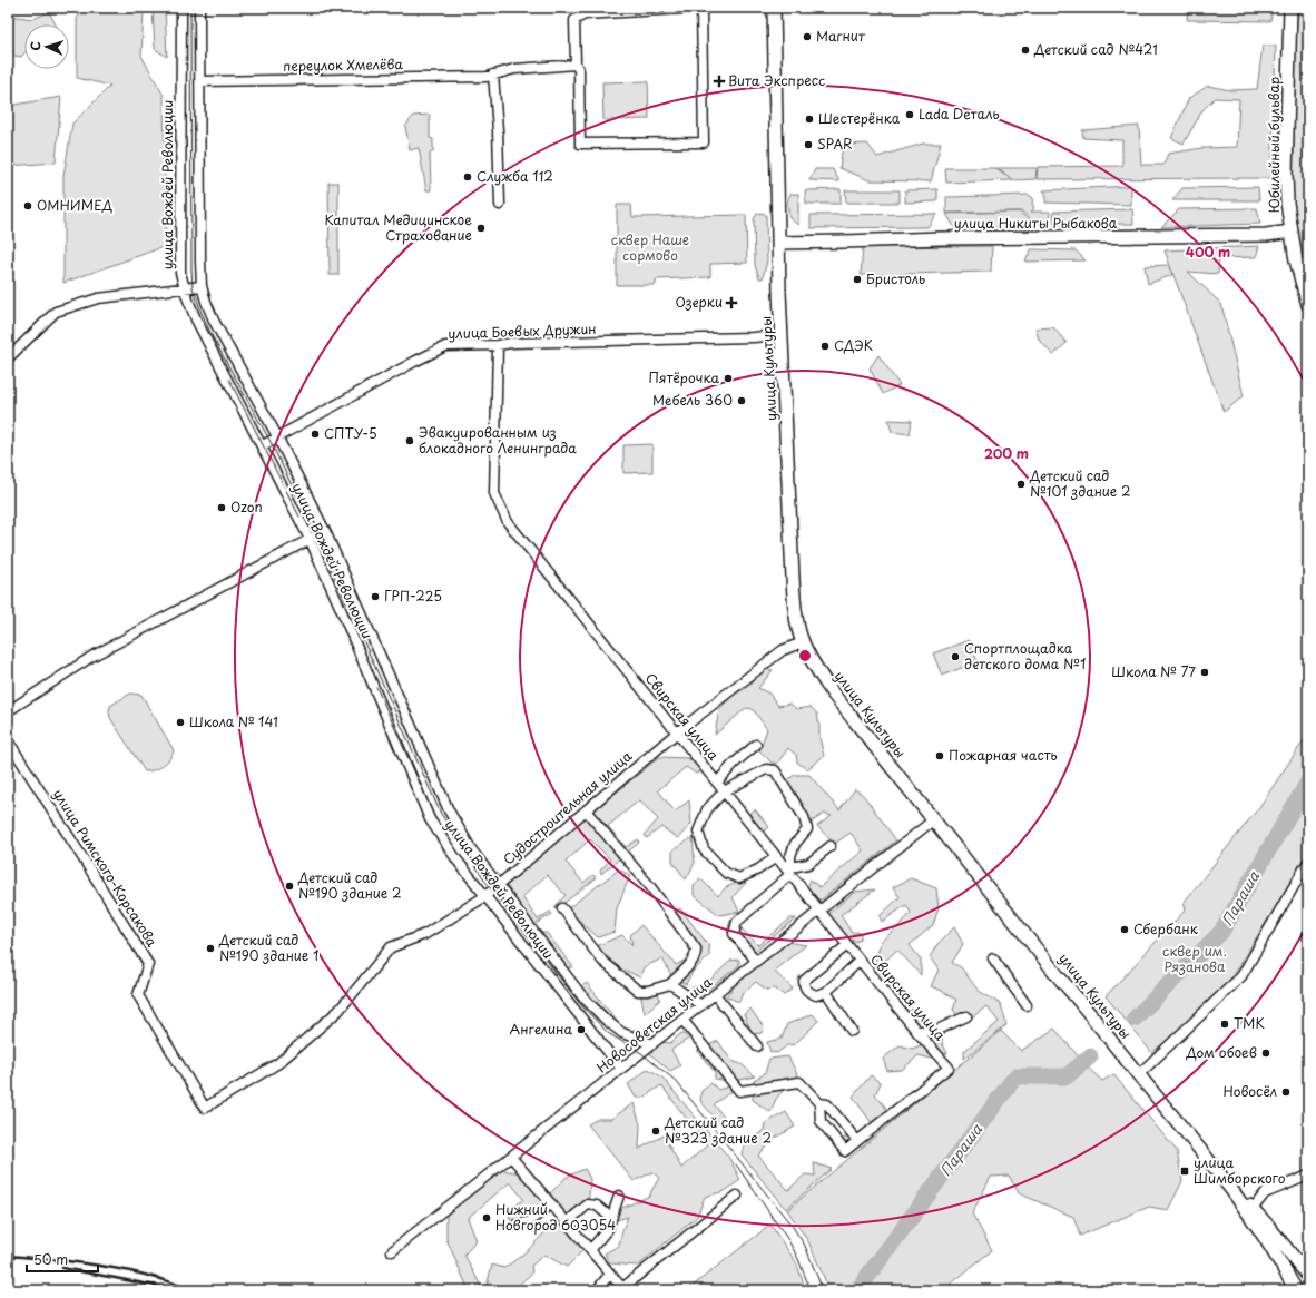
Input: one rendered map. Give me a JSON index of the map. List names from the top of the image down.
{
  "streets": {
    "main road": ["Юбилейный бульвар", "улица Никиты Рыбакова", "улица Культуры"],
    "street": [
      "переулок Хмелёва",
      "улица Вождей Революции",
      "улица Боевых Дружин",
      "Свирская улица",
      "Судостроительная улица",
      "улица Римского-Корсакова",
      "Новосоветская улица"
    ]
  },
  "crossings": [
    ["переулок Хмелёва", "улица Вождей Революции"],
    ["Юбилейный бульвар", "улица Никиты Рыбакова"],
    ["улица Вождей Революции", "улица Боевых Дружин"],
    ["улица Вождей Революции", "Судостроительная улица"],
    ["улица Вождей Революции", "Новосоветская улица"],
    ["улица Никиты Рыбакова", "улица Культуры"],
    ["улица Боевых Дружин", "улица Культуры"],
    ["улица Боевых Дружин", "Свирская улица"],
    ["улица Культуры", "Судостроительная улица"],
    ["улица Культуры", "Новосоветская улица"],
    ["Свирская улица", "Судостроительная улица"],
    ["Свирская улица", "Новосоветская улица"],
    ["Судостроительная улица", "улица Римского-Корсакова"]
  ],
  "water": ["Параша"],
  "parks": ["сквер Наше сормово", "сквер им. Рязанова"],
  "places": {
    "other": [
      "Магнит",
      "Детский сад №421",
      "Lada Dеталь",
      "Шестерёнка",
      "SPAR",
      "Служба 112",
      "ОМНИМЕД",
      "Капитал Медицинское Страхование",
      "Бристоль",
      "СДЭК",
      "Пятёрочка",
      "Мебель 360",
      "СПТУ-5",
      "Эвакуированным из блокадного Ленинграда",
      "Детский сад №101 здание 2",
      "Ozon",
      "ГРП-225",
      "Спортплощадка детского дома №1",
      "Школа № 77",
      "Школа № 141",
      "Пожарная часть",
      "Детский сад №190 здание 2",
      "Сбербанк",
      "Детский сад №190 здание 1",
      "ТМК",
      "Ангелина",
      "Дом обоев",
      "Новосёл",
      "Детский сад №323 здание 2",
      "Нижний Новгород 603054"
    ],
    "health": ["Вита Экспресс", "Озерки"],
    "transit": ["улица Шимборского"]
  },
  "scale_bar": "50 m",
  "north": "left",
  "rings": ["400 m", "200 m"]
}
